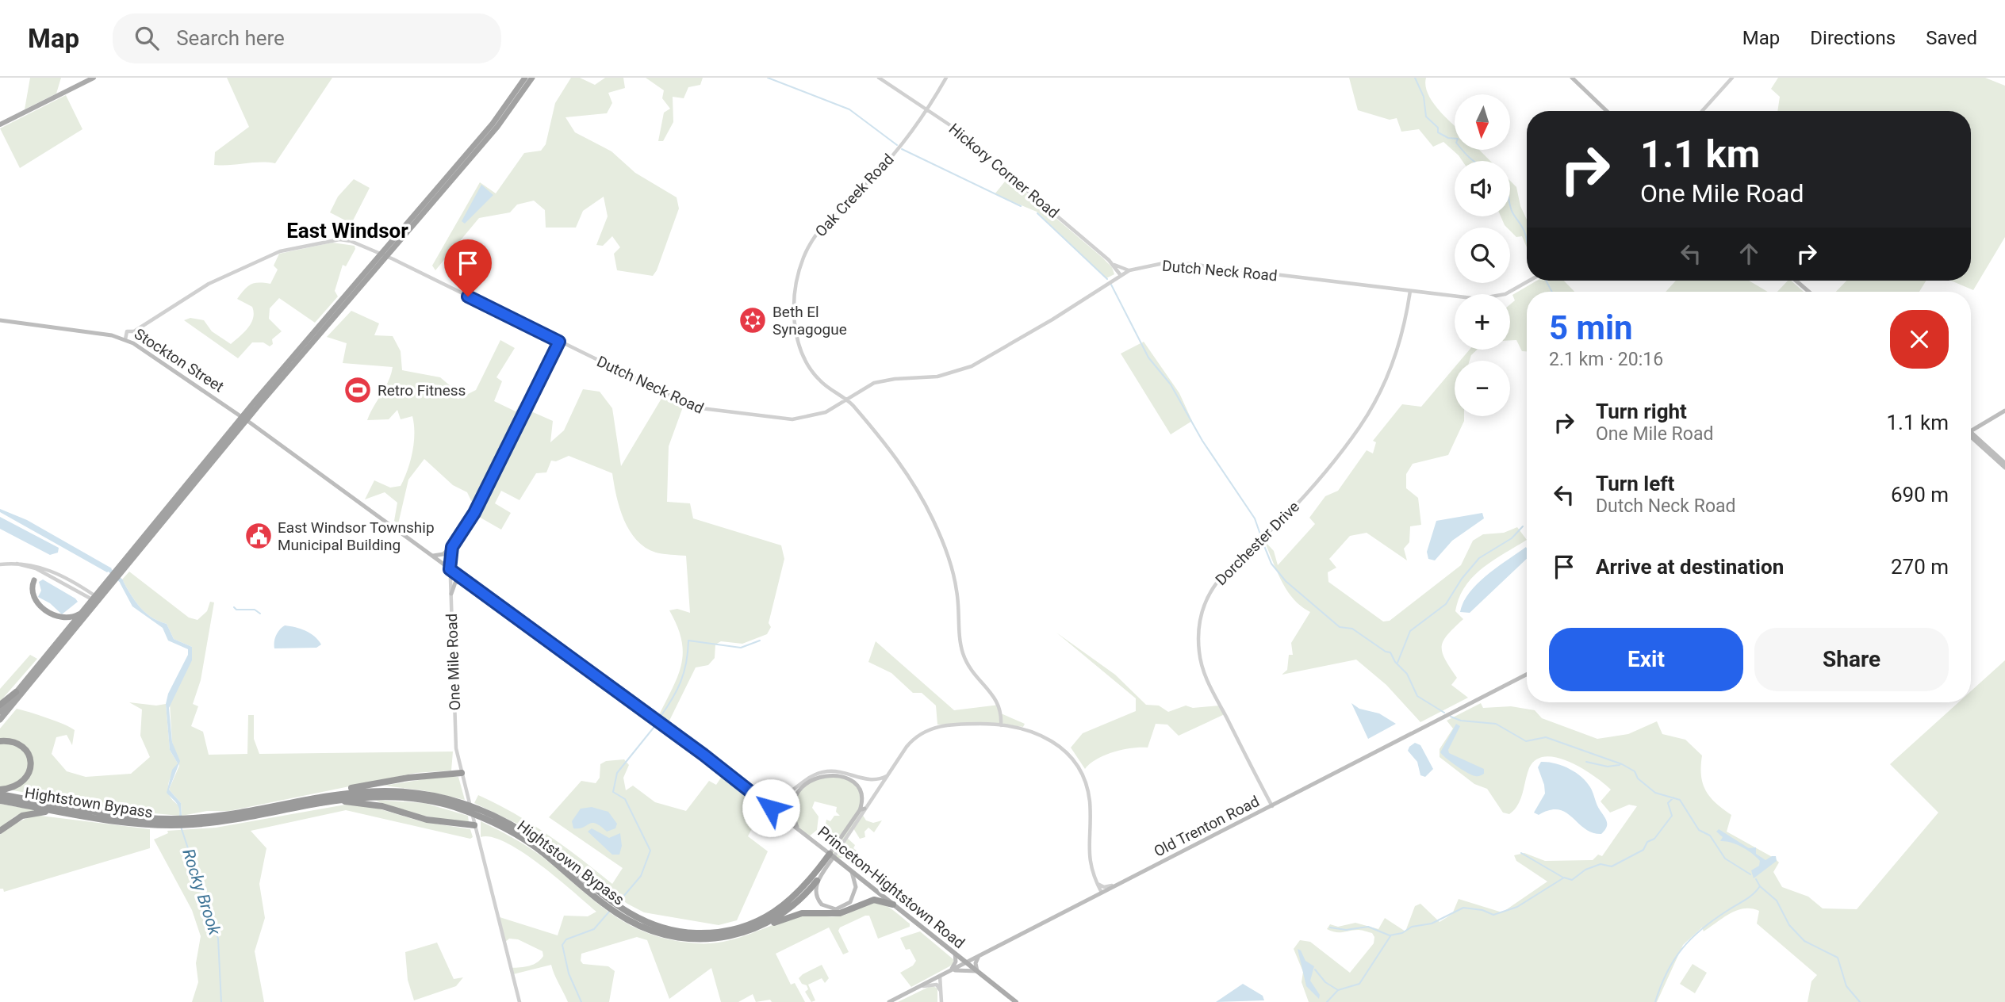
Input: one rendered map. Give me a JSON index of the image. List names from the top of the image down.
{
  "streets": {
    "highway": ["Hightstown Bypass"],
    "main road": ["Stockton Street", "Old Trenton Road", "Princeton-Hightstown Road"],
    "street": [
      "Hickory Corner Road",
      "Oak Creek Road",
      "Dutch Neck Road",
      "Dorchester Drive",
      "One Mile Road"
    ]
  },
  "crossings": [
    ["Hickory Corner Road", "Oak Creek Road"],
    ["Hickory Corner Road", "Dutch Neck Road"],
    ["Oak Creek Road", "Dutch Neck Road"],
    ["Dutch Neck Road", "Stockton Street"],
    ["Dutch Neck Road", "Dorchester Drive"],
    ["Dutch Neck Road", "One Mile Road"],
    ["Stockton Street", "Princeton-Hightstown Road"],
    ["Dorchester Drive", "Old Trenton Road"],
    ["One Mile Road", "Princeton-Hightstown Road"],
    ["Hightstown Bypass", "Princeton-Hightstown Road"],
    ["Old Trenton Road", "Princeton-Hightstown Road"]
  ],
  "districts": ["East Windsor"],
  "water": ["Rocky Brook"],
  "places": {
    "synagogue": ["Beth El Synagogue"],
    "sports": ["Retro Fitness"],
    "public building": ["East Windsor Township Municipal Building"]
  },
  "north": "bottom",
  "page": {
    "header": "Map",
    "search": "Search here",
    "nav": ["Map", "Directions", "Saved"],
    "map_buttons": ["+", "−"],
    "turn": ["1.1 km", "One Mile Road"],
    "heading": ["5 min", "2.1 km · 20:16"],
    "list": [
      {
        "name": "Turn right",
        "note": "One Mile Road",
        "value": "1.1 km"
      },
      {
        "name": "Turn left",
        "note": "Dutch Neck Road",
        "value": "690 m"
      },
      {
        "name": "Arrive at destination",
        "value": "270 m"
      }
    ],
    "buttons": ["Exit", "Share"]
  }
}
